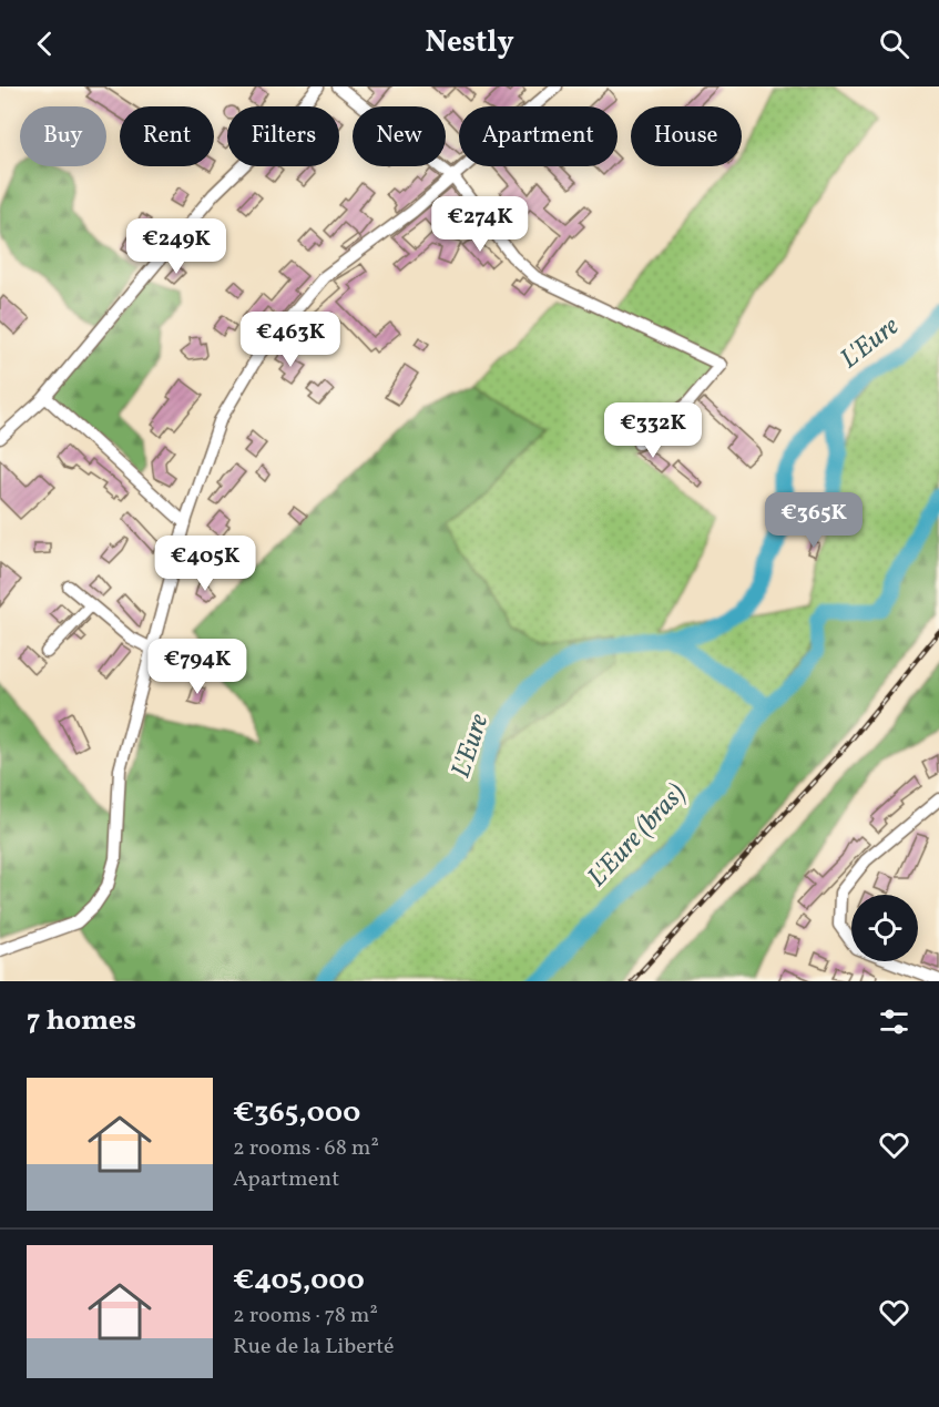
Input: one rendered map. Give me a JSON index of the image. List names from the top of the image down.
{
  "water": ["L'Eure", "L'Eure (bras)"],
  "page": {
    "header": "Nestly",
    "chip": [
      "Buy",
      "Rent",
      "Filters",
      "New",
      "Apartment",
      "House"
    ],
    "price": [
      "€274K",
      "€249K",
      "€463K",
      "€332K",
      "€365K",
      "€405K",
      "€794K"
    ],
    "heading": "7 homes",
    "list": [
      {
        "name": "€365,000",
        "note": "2 rooms · 68 m² · Apartment"
      },
      {
        "name": "€405,000",
        "note": "2 rooms · 78 m² · Rue de la Liberté"
      }
    ]
  }
}
